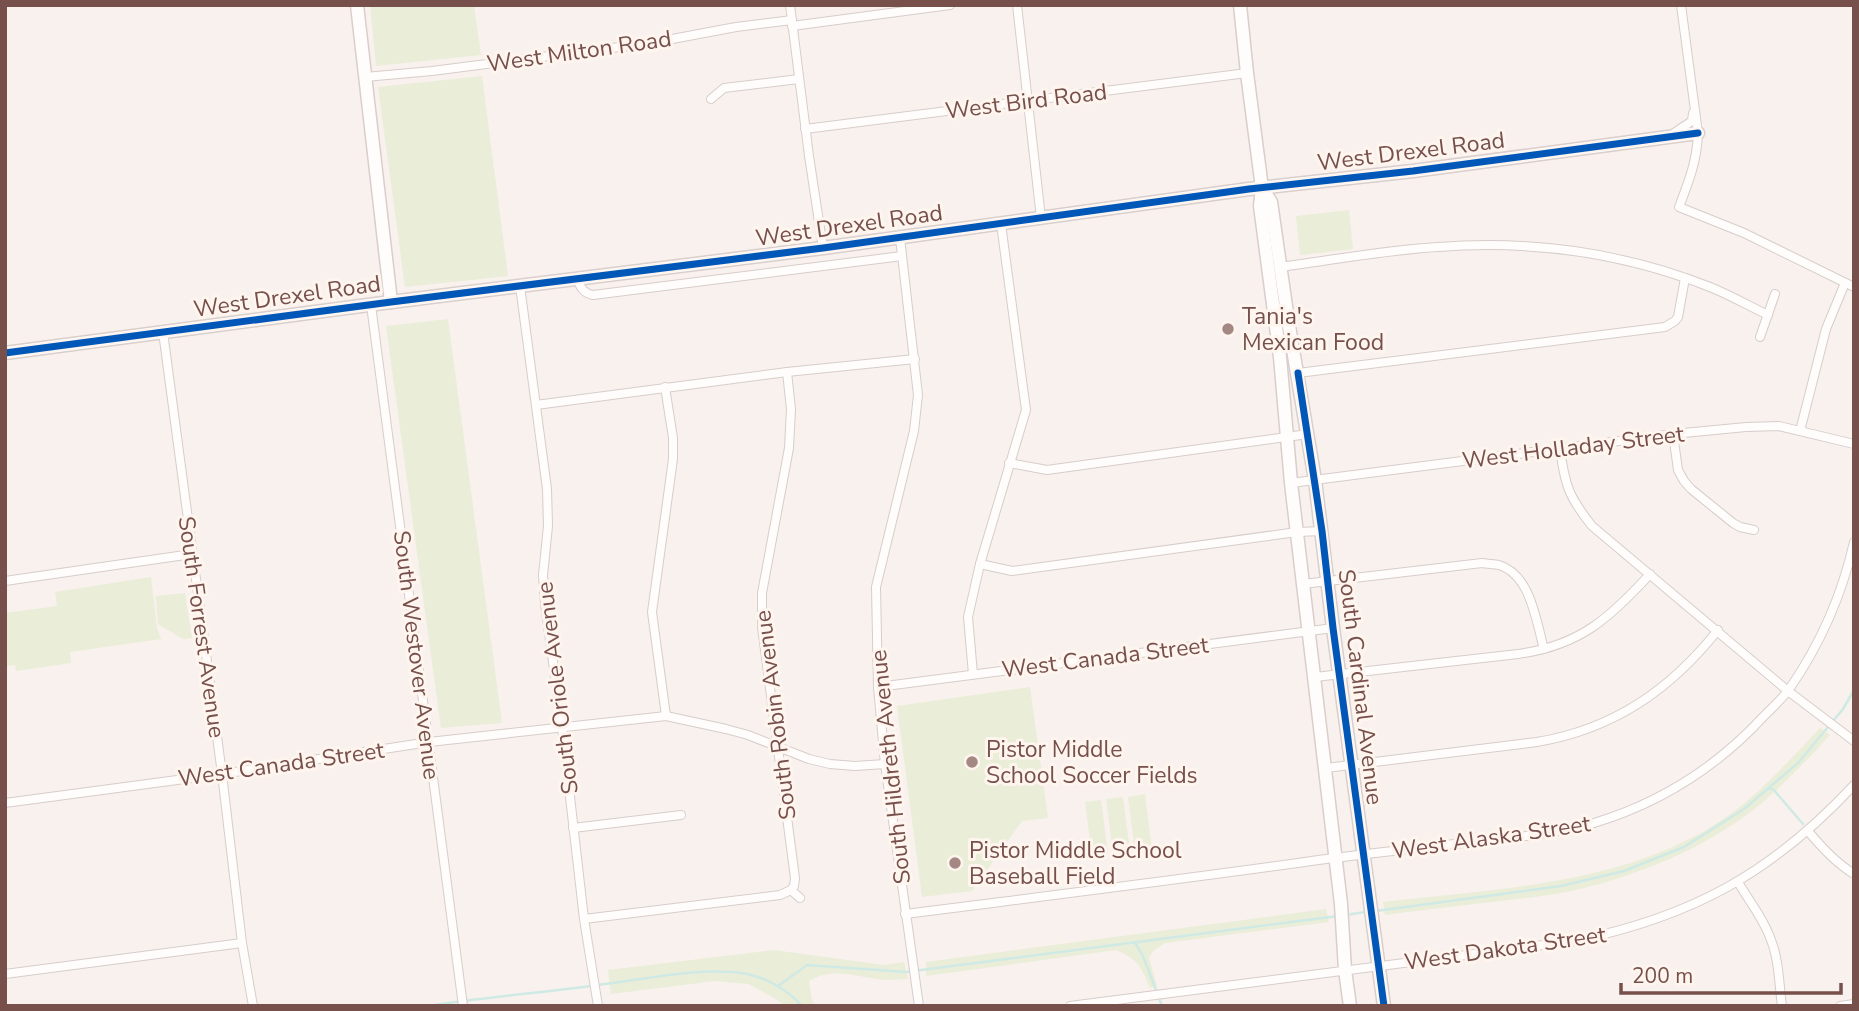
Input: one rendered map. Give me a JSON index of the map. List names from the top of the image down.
{
  "streets": {
    "street": [
      "West Milton Road",
      "West Bird Road",
      "West Drexel Road",
      "West Holladay Street",
      "South Forrest Avenue",
      "South Westover Avenue",
      "West Canada Street",
      "South Cardinal Avenue",
      "South Oriole Avenue",
      "South Robin Avenue",
      "South Hildreth Avenue",
      "West Alaska Street",
      "West Dakota Street"
    ]
  },
  "crossings": [
    ["West Bird Road", "South Cardinal Avenue"],
    ["West Drexel Road", "South Forrest Avenue"],
    ["West Drexel Road", "South Westover Avenue"],
    ["West Drexel Road", "South Cardinal Avenue"],
    ["West Drexel Road", "South Oriole Avenue"],
    ["West Drexel Road", "South Hildreth Avenue"],
    ["West Holladay Street", "South Cardinal Avenue"],
    ["South Forrest Avenue", "West Canada Street"],
    ["South Westover Avenue", "West Canada Street"],
    ["West Canada Street", "South Cardinal Avenue"],
    ["West Canada Street", "South Oriole Avenue"],
    ["West Canada Street", "South Robin Avenue"],
    ["West Canada Street", "South Hildreth Avenue"],
    ["South Cardinal Avenue", "West Alaska Street"],
    ["South Cardinal Avenue", "West Dakota Street"],
    ["South Hildreth Avenue", "West Alaska Street"]
  ],
  "places": ["Tania's Mexican Food", "Pistor Middle School Soccer Fields", "Pistor Middle School Baseball Field"],
  "scale_bar": "200 m"
}
